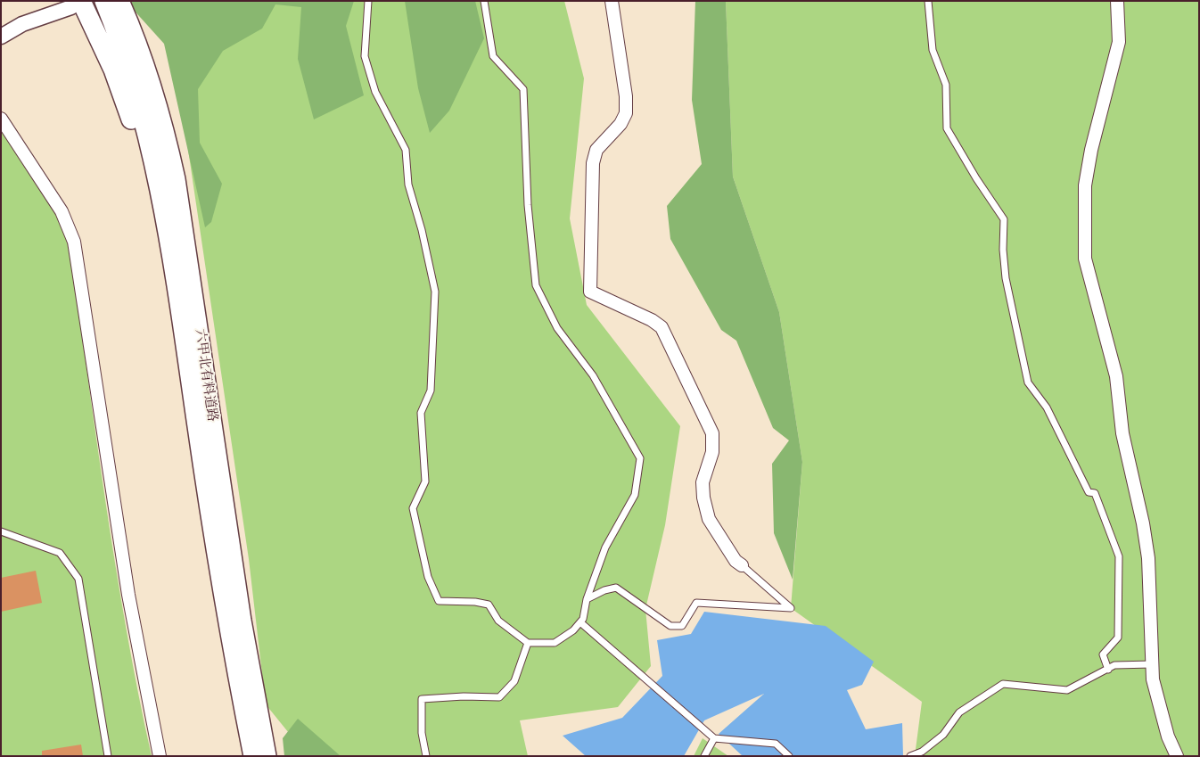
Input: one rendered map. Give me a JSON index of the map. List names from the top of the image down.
{
  "streets": {
    "main road": ["六甲北有料道路"]
  }
}
